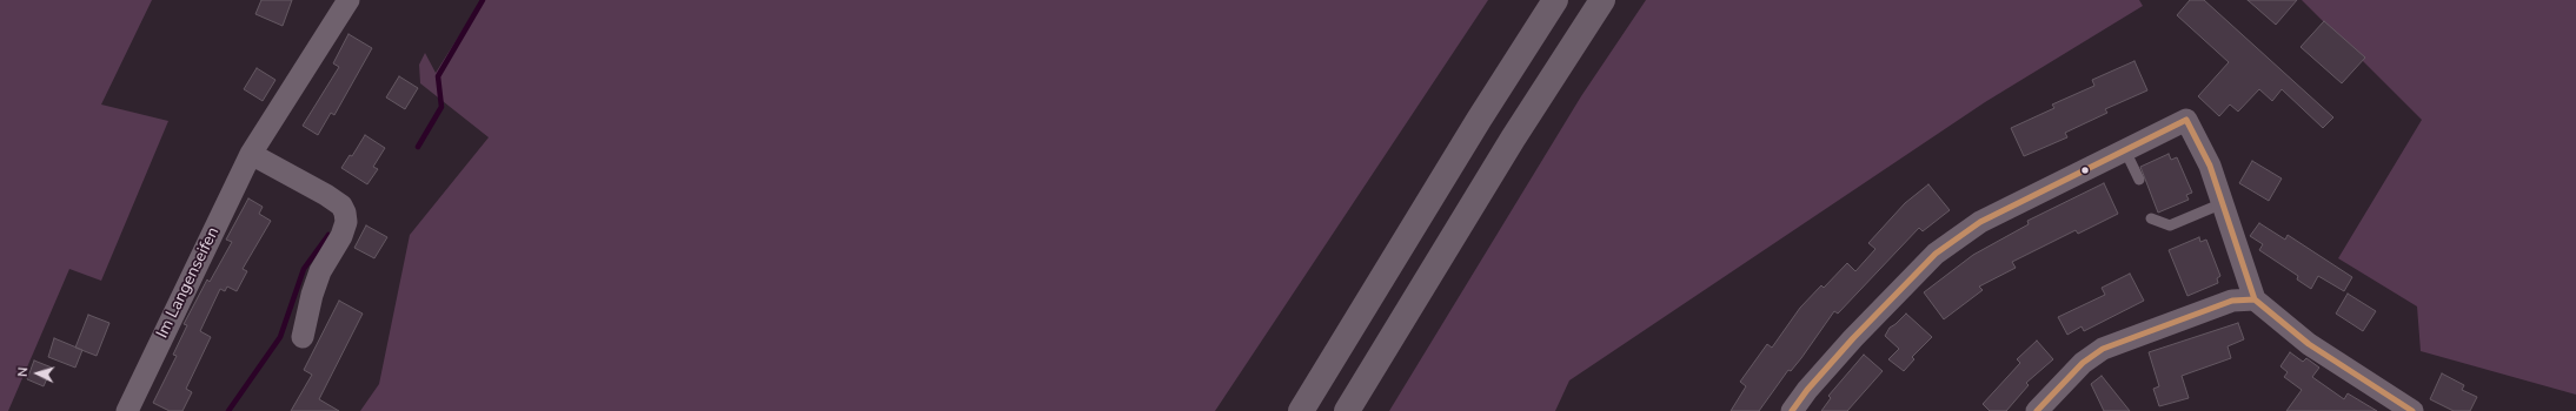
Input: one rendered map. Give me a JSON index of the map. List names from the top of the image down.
{
  "streets": {
    "street": ["Im Langenseifen"]
  },
  "north": "left"
}
